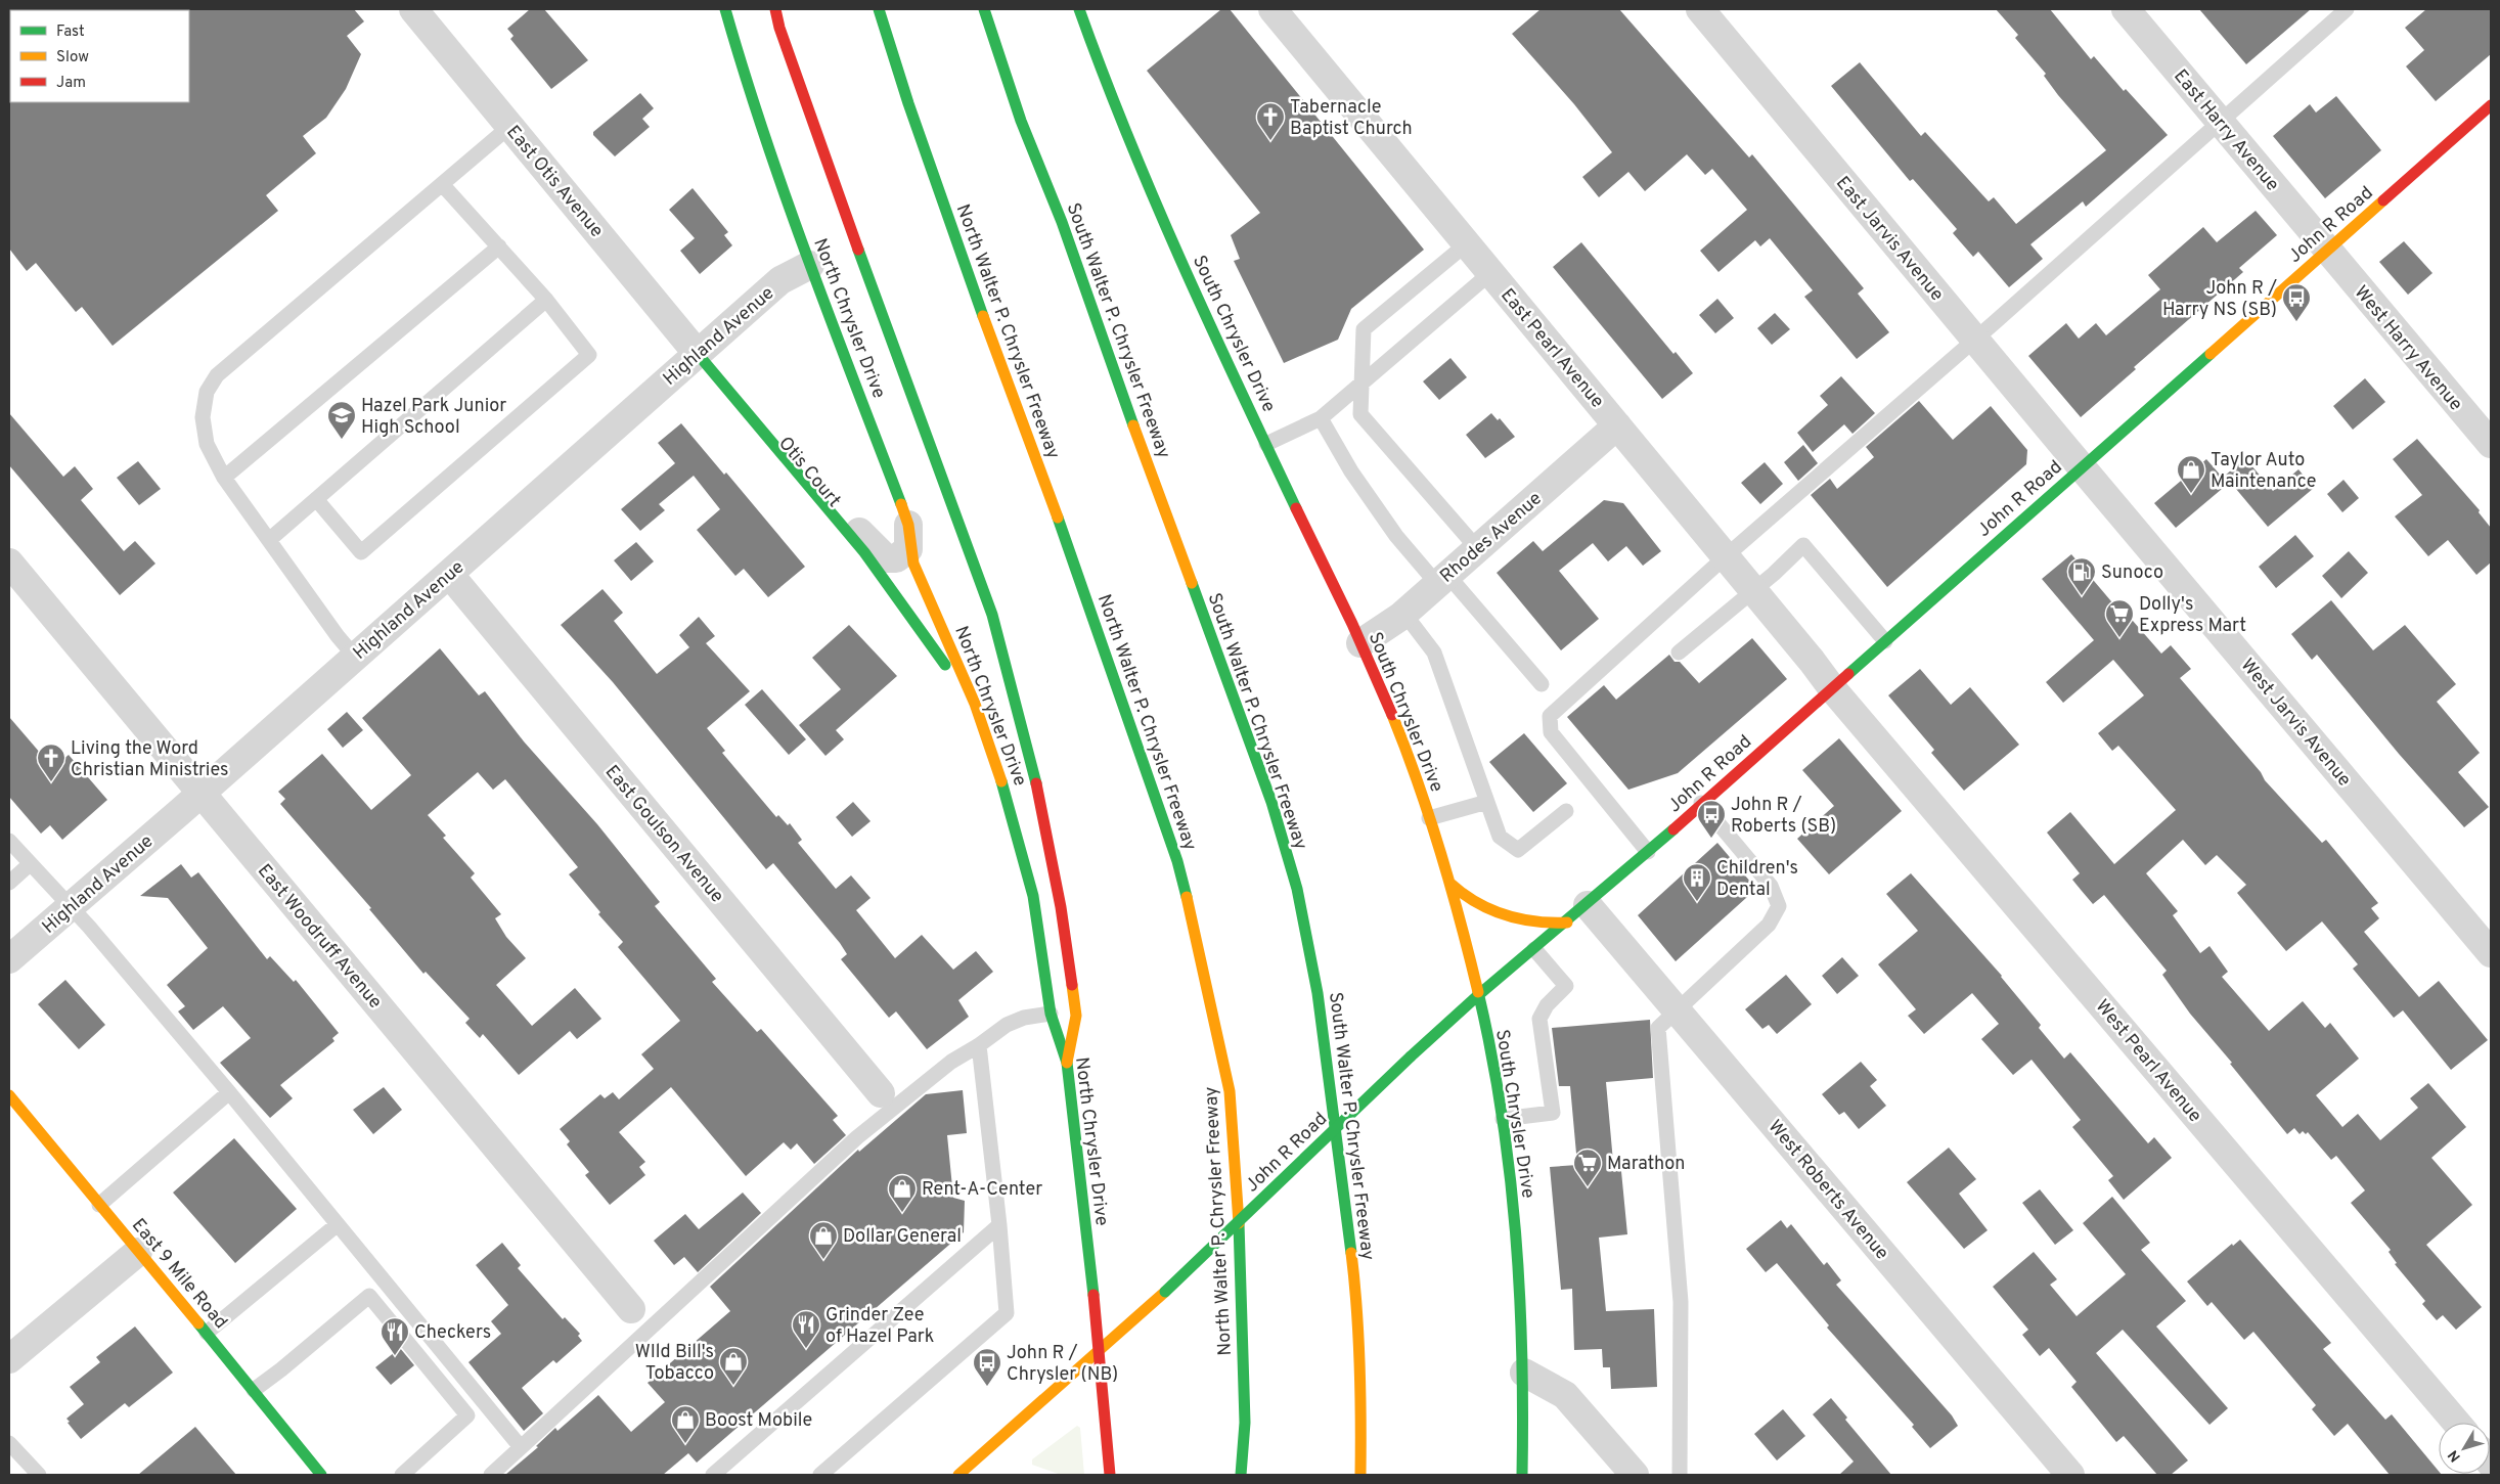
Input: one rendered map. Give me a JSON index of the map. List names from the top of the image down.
{
  "streets": {
    "main road": [
      "John R Road",
      "North Chrysler Drive",
      "South Walter P. Chrysler Freeway",
      "North Walter P. Chrysler Freeway",
      "South Chrysler Drive",
      "East 9 Mile Road"
    ],
    "street": [
      "East Harry Avenue",
      "East Otis Avenue",
      "East Jarvis Avenue",
      "Highland Avenue",
      "East Pearl Avenue",
      "West Harry Avenue",
      "Otis Court",
      "Rhodes Avenue",
      "West Jarvis Avenue",
      "East Goulson Avenue",
      "East Woodruff Avenue",
      "West Pearl Avenue",
      "West Roberts Avenue"
    ]
  },
  "crossings": [
    ["East Harry Avenue", "John R Road"],
    ["East Harry Avenue", "West Harry Avenue"],
    ["East Otis Avenue", "Highland Avenue"],
    ["East Otis Avenue", "Otis Court"],
    ["John R Road", "East Jarvis Avenue"],
    ["John R Road", "North Chrysler Drive"],
    ["John R Road", "South Chrysler Drive"],
    ["John R Road", "East Pearl Avenue"],
    ["John R Road", "West Harry Avenue"],
    ["John R Road", "West Jarvis Avenue"],
    ["John R Road", "West Pearl Avenue"],
    ["John R Road", "West Roberts Avenue"],
    ["East Jarvis Avenue", "West Jarvis Avenue"],
    ["North Chrysler Drive", "Highland Avenue"],
    ["North Chrysler Drive", "Otis Court"],
    ["South Chrysler Drive", "Rhodes Avenue"],
    ["Highland Avenue", "Otis Court"],
    ["Highland Avenue", "East Goulson Avenue"],
    ["Highland Avenue", "East Woodruff Avenue"],
    ["East Pearl Avenue", "Rhodes Avenue"],
    ["East Pearl Avenue", "West Pearl Avenue"]
  ],
  "places": {
    "church": ["Tabernacle Baptist Church", "Living the Word Christian Ministries"],
    "bus stop": ["John R / Harry NS (SB)", "John R / Roberts (SB)", "John R / Chrysler (NB)"],
    "school or university": ["Hazel Park Junior High School"],
    "shop": [
      "Taylor Auto Maintenance",
      "Rent-A-Center",
      "Dollar General",
      "WIld Bill's Tobacco",
      "Boost Mobile"
    ],
    "fuel station": ["Sunoco"],
    "supermarket": ["Dolly's Express Mart", "Marathon"],
    "building": ["Children's Dental"],
    "restaurant": ["Grinder Zee of Hazel Park", "Checkers"]
  },
  "legend": ["Fast", "Slow", "Jam"],
  "north": "bottom left"
}
